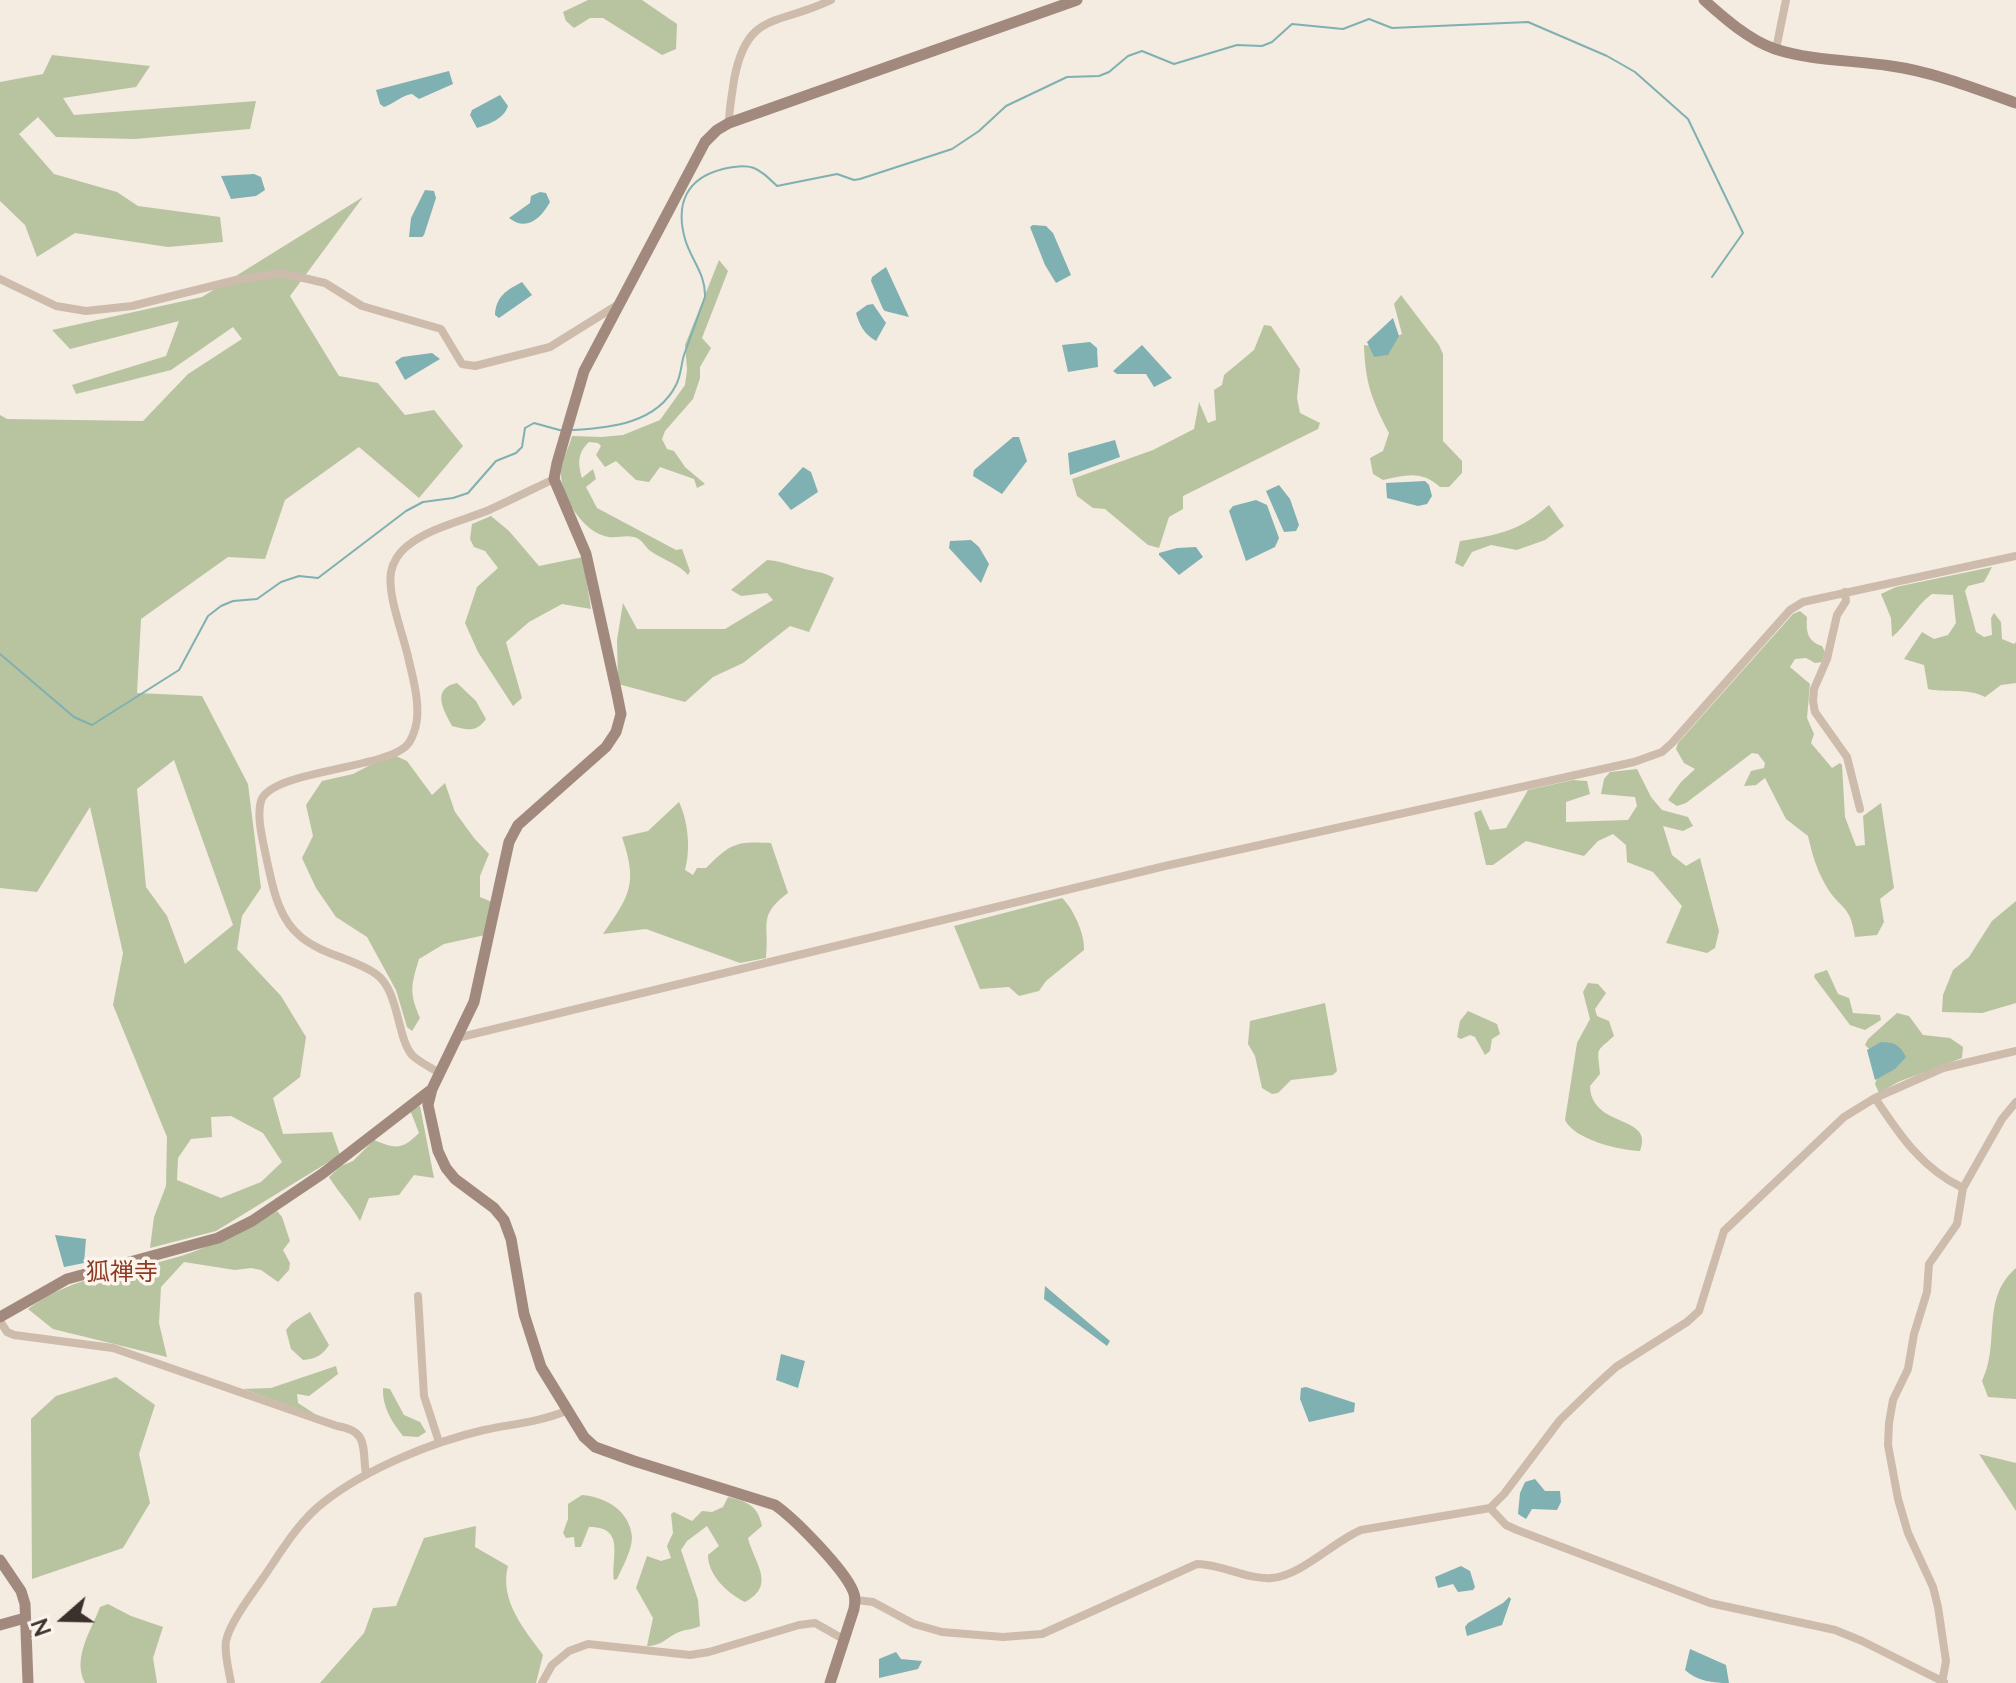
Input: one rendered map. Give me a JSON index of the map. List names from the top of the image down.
{
  "districts": ["狐禅寺"],
  "north": "left"
}
